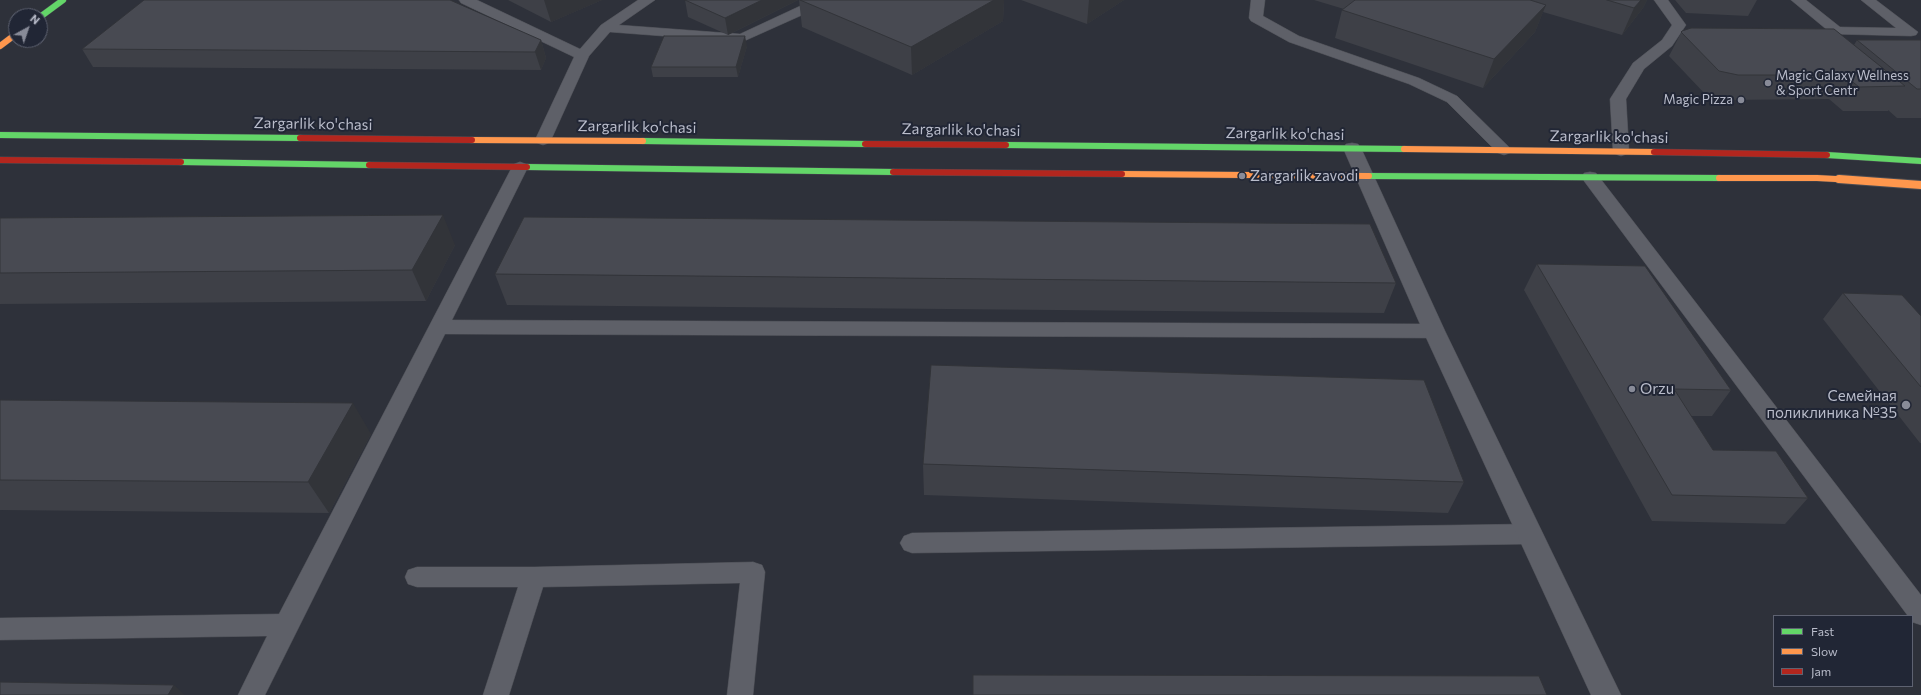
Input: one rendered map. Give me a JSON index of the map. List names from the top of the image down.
{
  "streets": {
    "main road": ["Zargarlik ko'chasi"]
  },
  "places": [
    "Magic Galaxy Wellness & Sport Centr",
    "Magic Pizza",
    "Zargarlik zavodi",
    "Orzu",
    "Семейная поликлиника №35"
  ],
  "legend": ["Fast", "Slow", "Jam"],
  "north": "top right"
}
